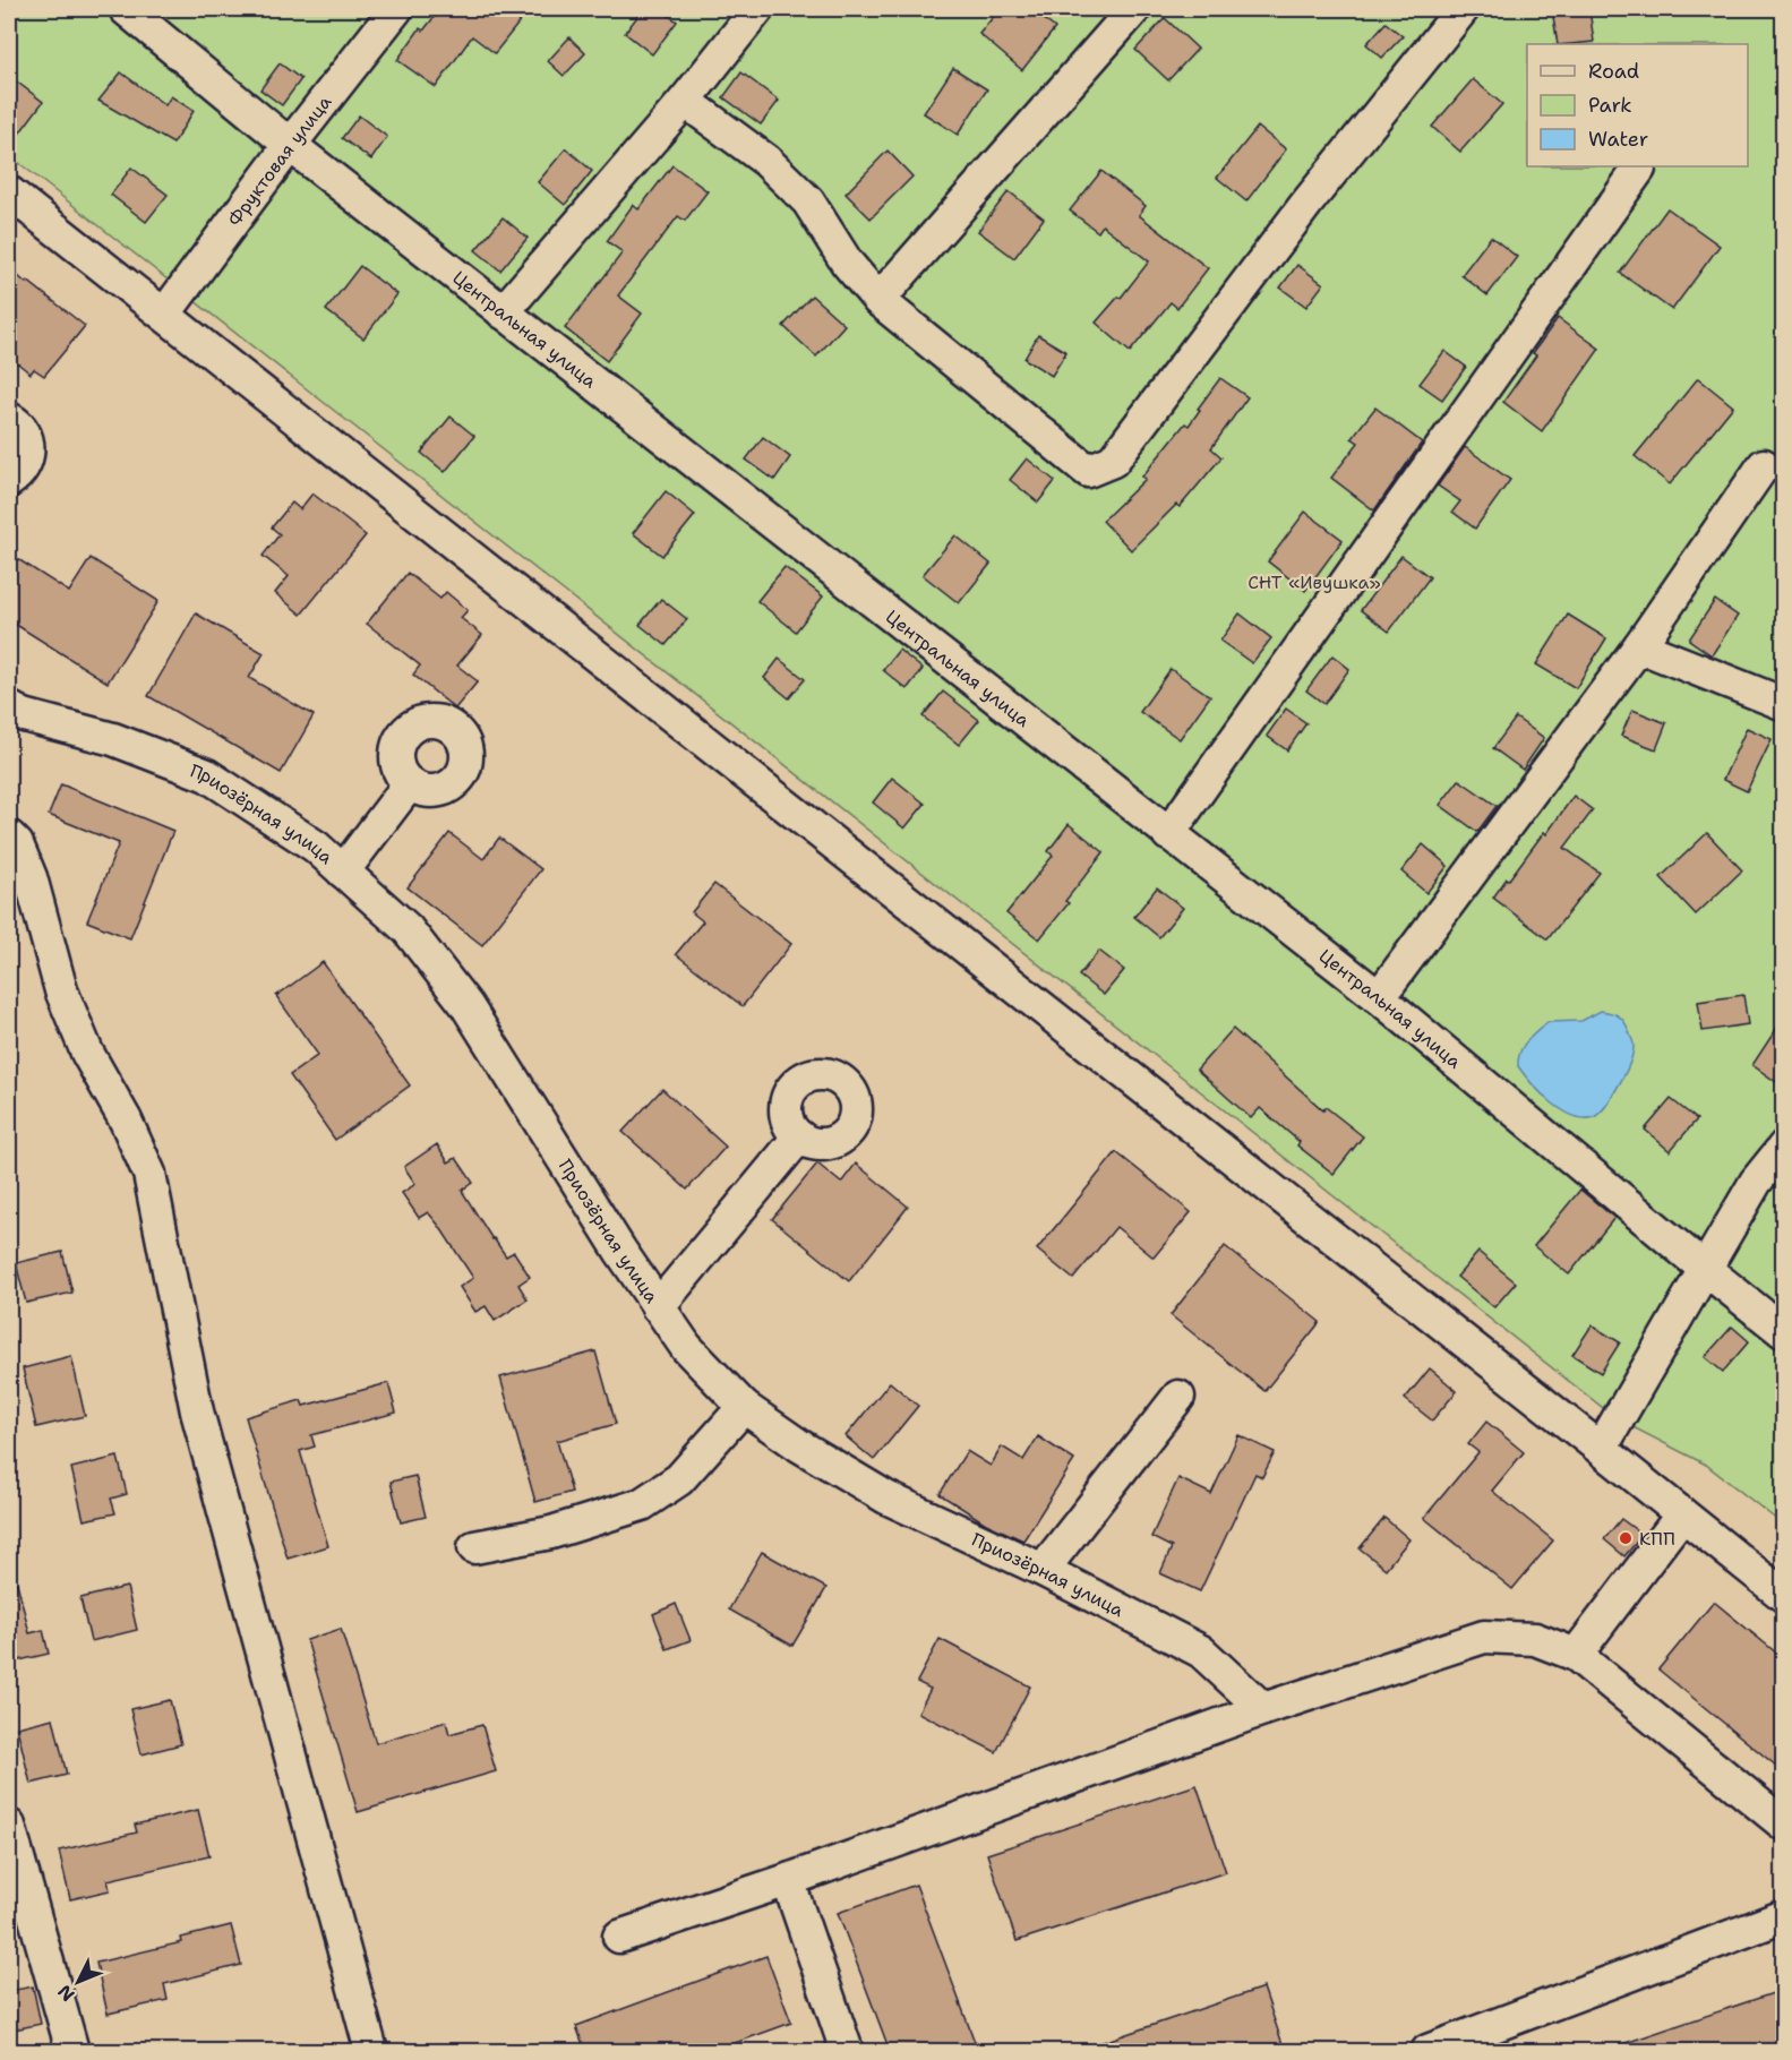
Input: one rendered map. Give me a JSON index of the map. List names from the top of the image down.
{
  "streets": {
    "street": ["Фруктовая улица", "Центральная улица", "Приозёрная улица"]
  },
  "crossings": [
    ["Фруктовая улица", "Центральная улица"]
  ],
  "parks": ["СНТ «Ивушка»"],
  "places": ["КПП"],
  "legend": ["Road", "Park", "Water"],
  "north": "bottom left"
}
